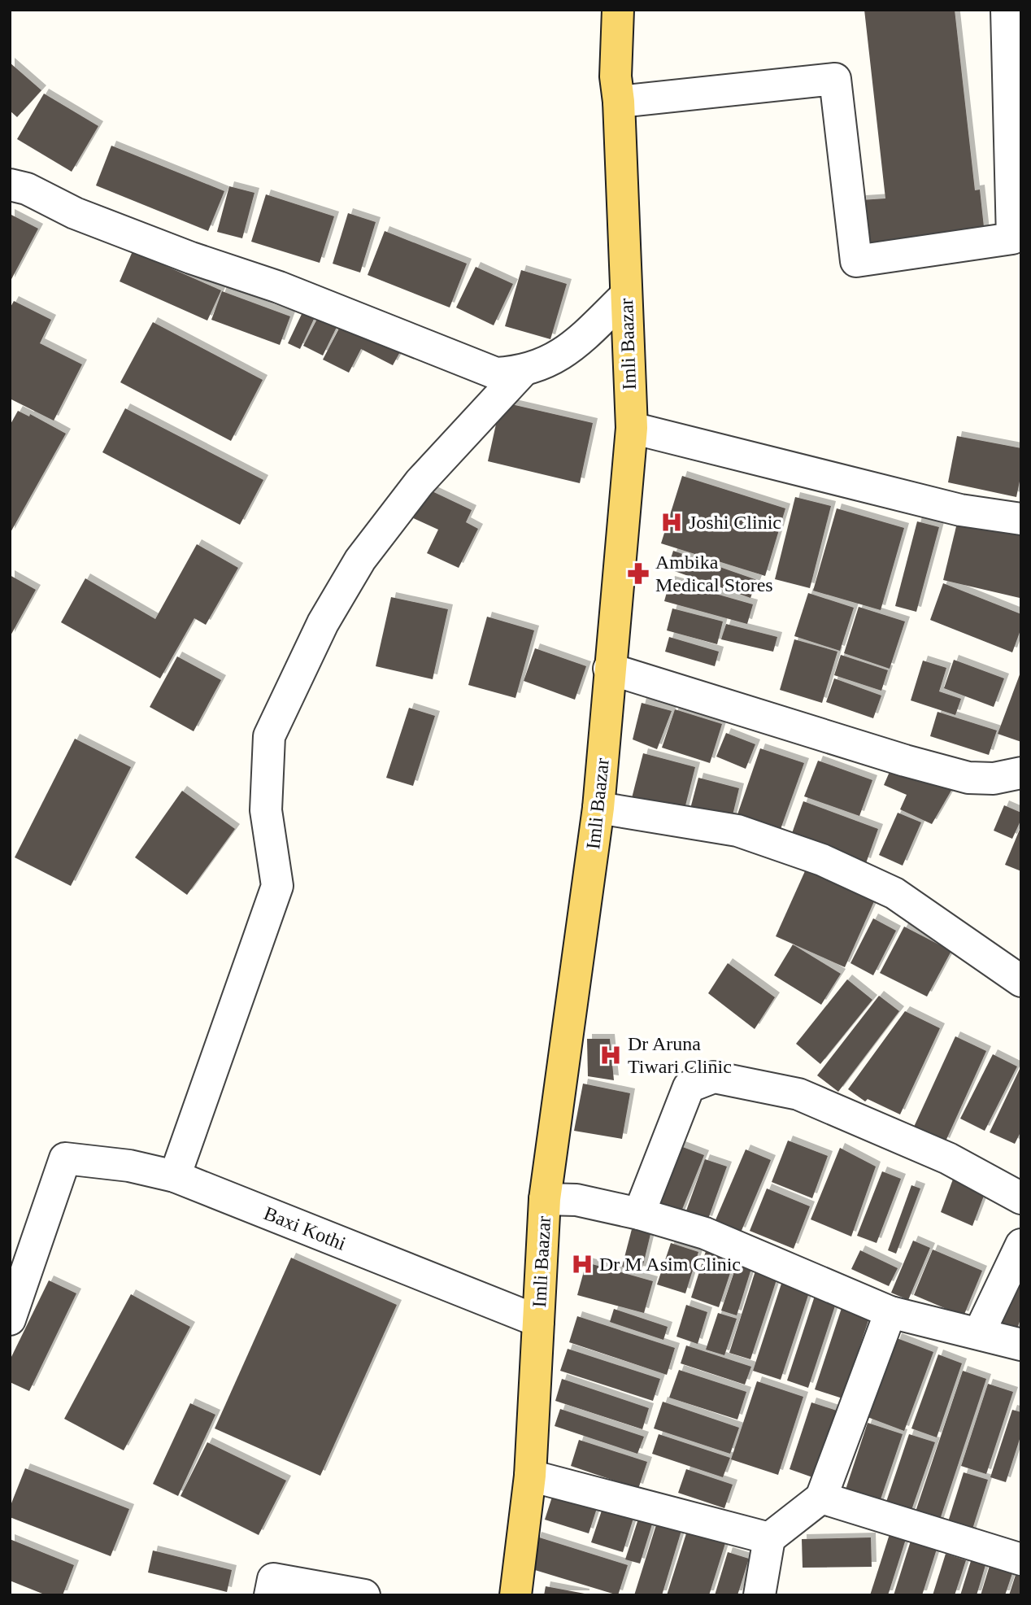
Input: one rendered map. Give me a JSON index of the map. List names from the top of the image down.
{
  "streets": {
    "main road": ["Imli Baazar"],
    "street": ["Baxi Kothi"]
  },
  "crossings": [
    ["Imli Baazar", "Baxi Kothi"]
  ],
  "places": {
    "hospital": ["Joshi Clinic", "Dr Aruna Tiwari Clinic", "Dr M Asim Clinic"],
    "pharmacy": ["Ambika Medical Stores"]
  }
}
